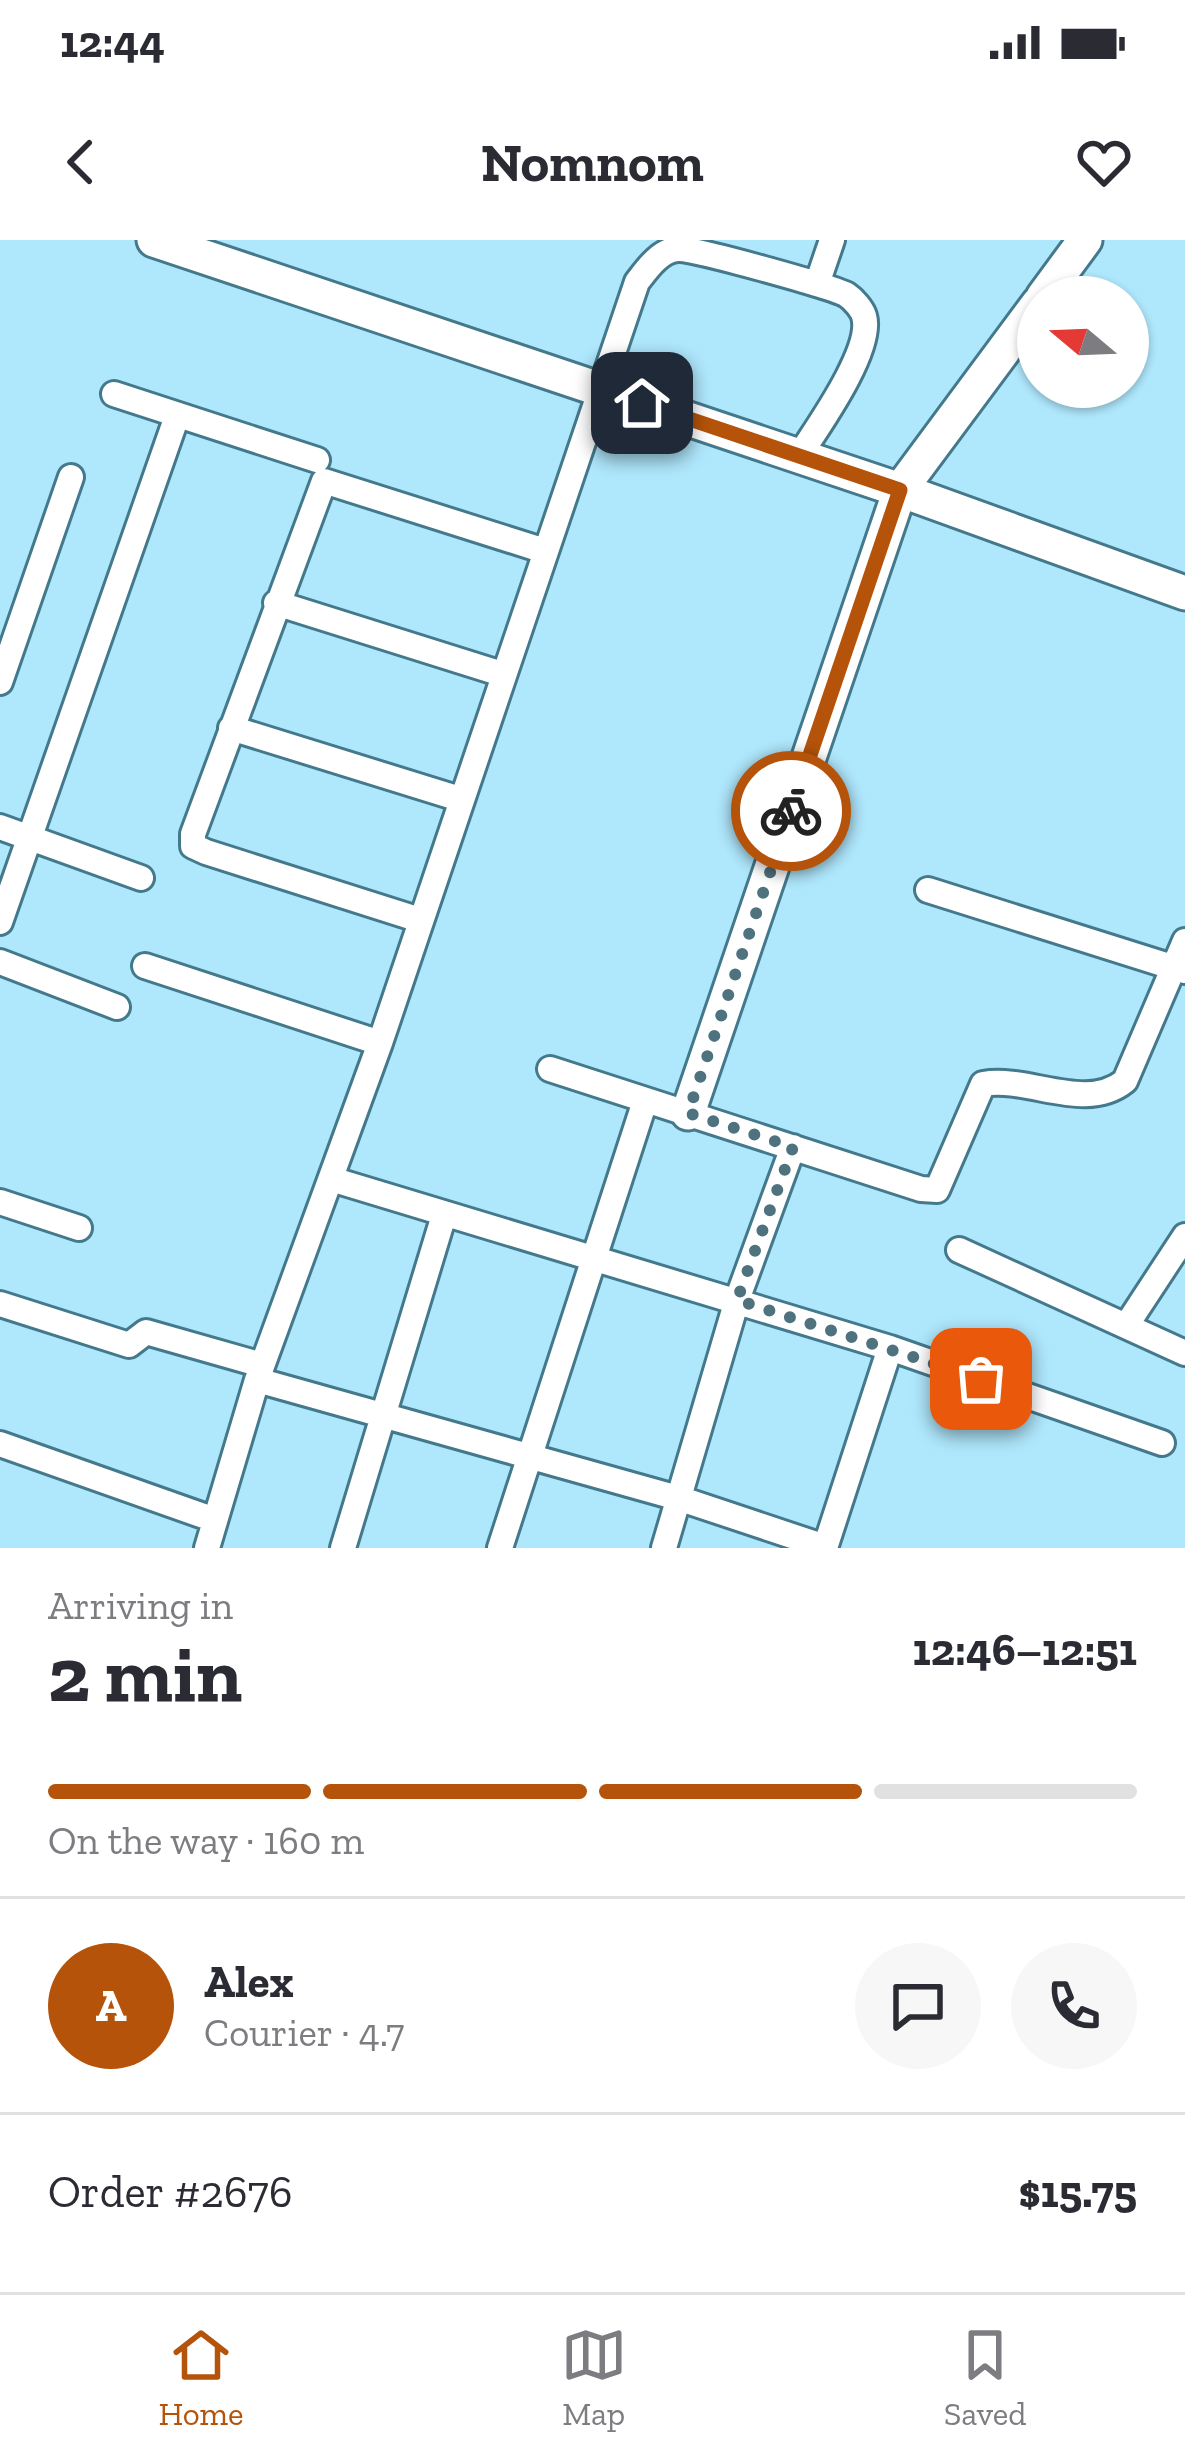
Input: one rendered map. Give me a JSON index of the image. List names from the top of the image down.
{
  "north": "left",
  "page": {
    "status": "12:44",
    "header": "Nomnom",
    "heading": ["2 min", "Arriving in", "12:46–12:51"],
    "panel": [
      "Alex",
      "Courier · 4.7",
      "Order #2676",
      "$15.75"
    ],
    "bar": "On the way · 160 m",
    "round": "A",
    "tabs": ["Home", "Map", "Saved"]
  }
}
